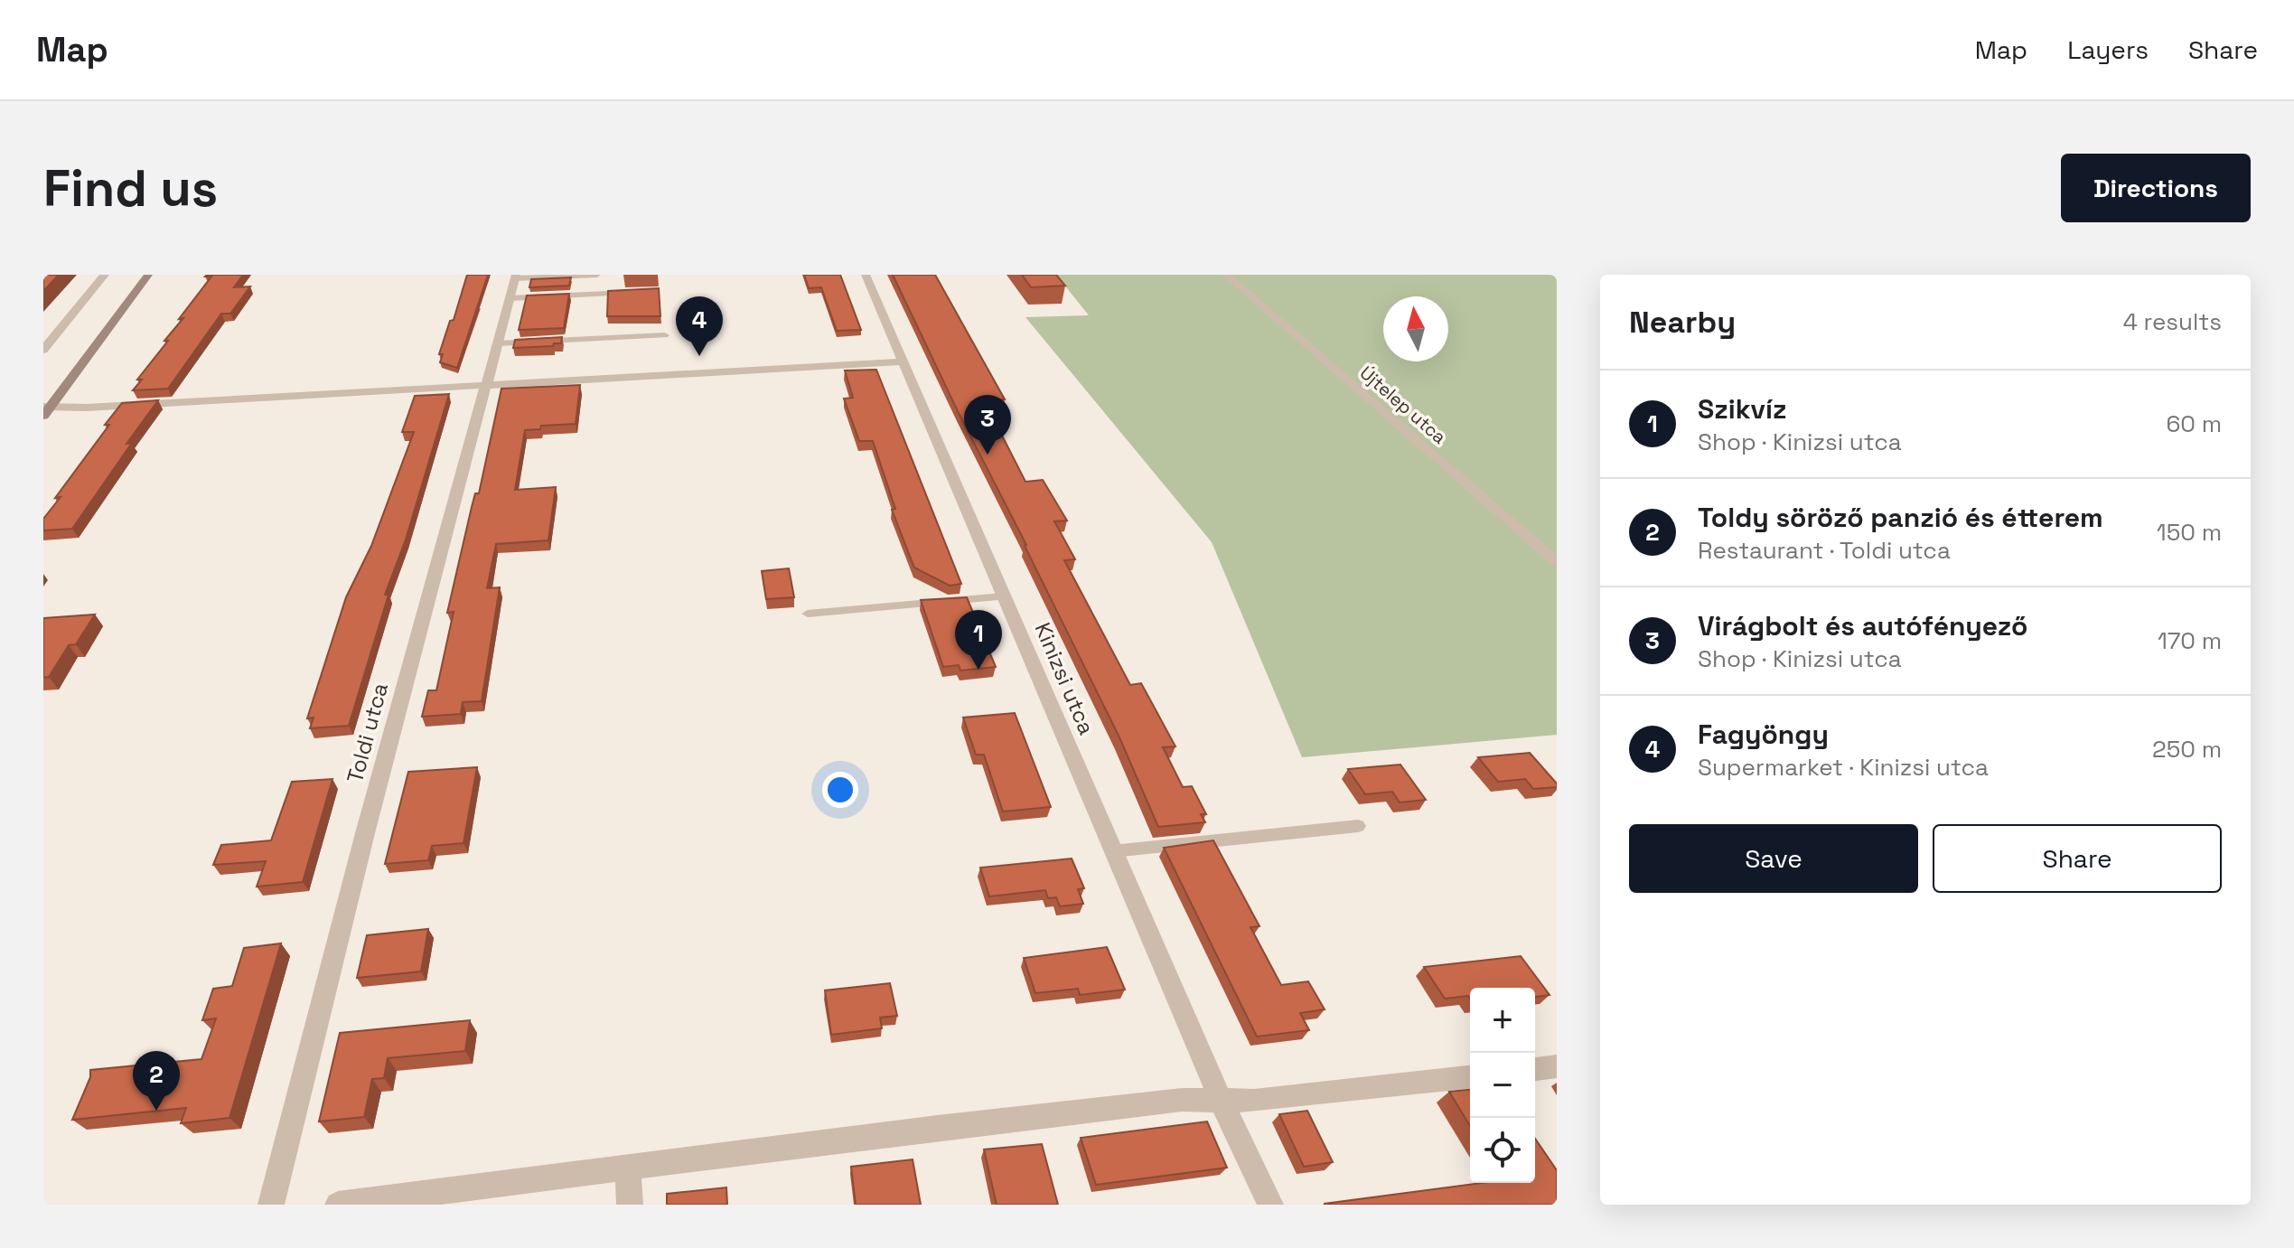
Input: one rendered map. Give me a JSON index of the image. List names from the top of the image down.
{
  "streets": {
    "street": ["Újtelep utca", "Kinizsi utca", "Toldi utca"]
  },
  "north": "top",
  "page": {
    "header": "Map",
    "nav": ["Map", "Layers", "Share"],
    "buttons": [
      "Directions",
      ["Save", "Share"]
    ],
    "title": "Find us",
    "heading": ["Nearby", "4 results"],
    "pins": [
      "4",
      "3",
      "1",
      "2"
    ],
    "list": [
      {
        "mark": "1",
        "name": "Szikvíz",
        "note": "Shop · Kinizsi utca",
        "value": "60 m"
      },
      {
        "mark": "2",
        "name": "Toldy söröző panzió és étterem",
        "note": "Restaurant · Toldi utca",
        "value": "150 m"
      },
      {
        "mark": "3",
        "name": "Virágbolt és autófényező",
        "note": "Shop · Kinizsi utca",
        "value": "170 m"
      },
      {
        "mark": "4",
        "name": "Fagyöngy",
        "note": "Supermarket · Kinizsi utca",
        "value": "250 m"
      }
    ],
    "map_buttons": ["+", "−"]
  }
}
